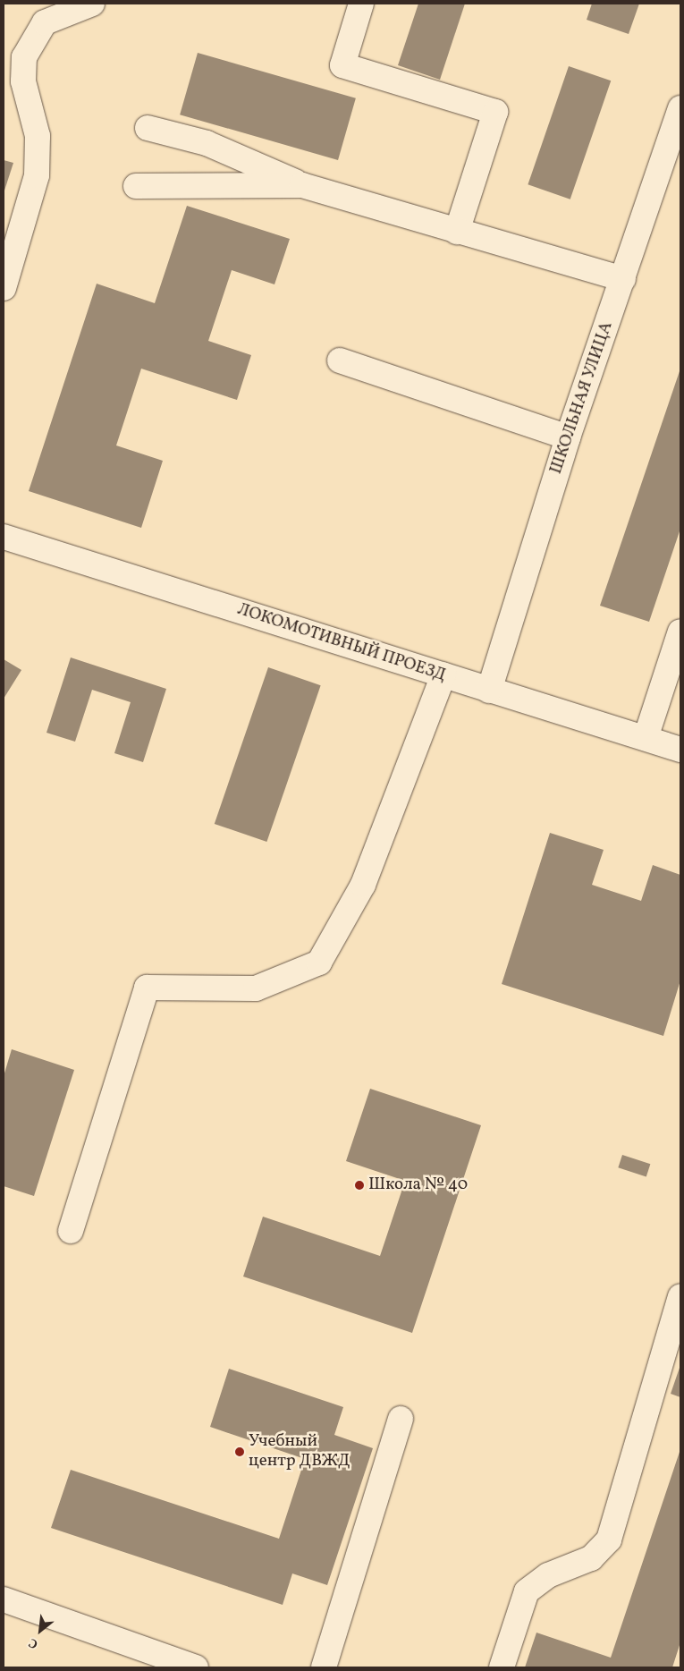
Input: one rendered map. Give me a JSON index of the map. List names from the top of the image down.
{
  "streets": {
    "street": ["ШКОЛЬНАЯ УЛИЦА", "ЛОКОМОТИВНЫЙ ПРОЕЗД"]
  },
  "crossings": [
    ["ШКОЛЬНАЯ УЛИЦА", "ЛОКОМОТИВНЫЙ ПРОЕЗД"]
  ],
  "places": ["Школа № 40", "Учебный центр ДВЖД"],
  "north": "bottom left"
}
